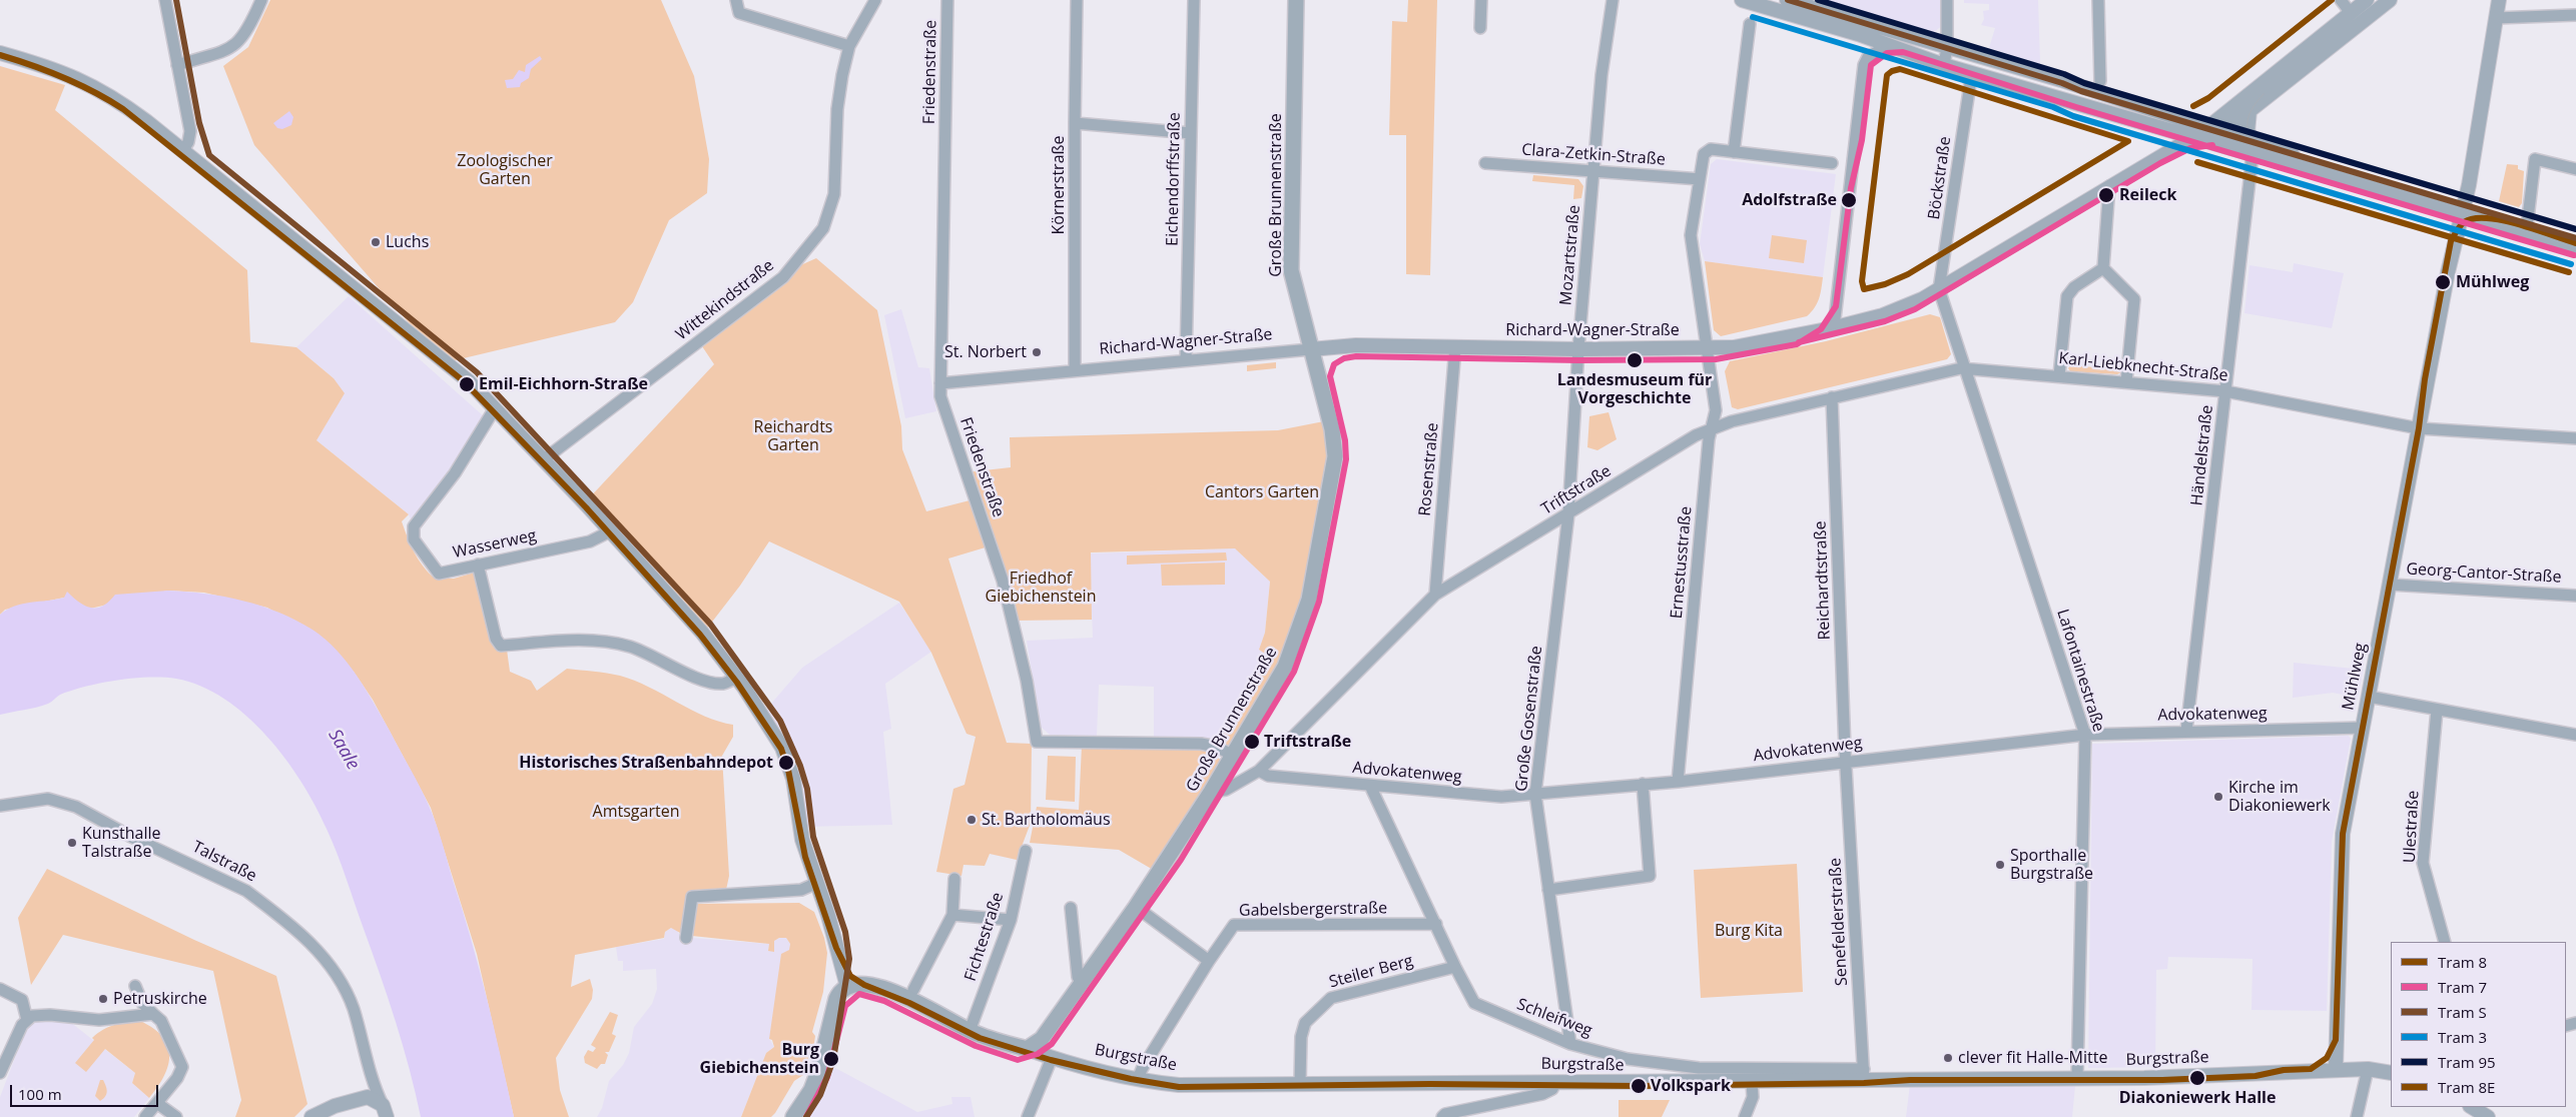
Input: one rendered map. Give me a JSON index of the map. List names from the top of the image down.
{
  "streets": {
    "main road": ["Große Brunnenstraße", "Burgstraße"],
    "street": [
      "Friedenstraße",
      "Clara-Zetkin-Straße",
      "Böckstraße",
      "Eichendorffstraße",
      "Körnerstraße",
      "Mozartstraße",
      "Wittekindstraße",
      "Richard-Wagner-Straße",
      "Karl-Liebknecht-Straße",
      "Händelstraße",
      "Rosenstraße",
      "Triftstraße",
      "Wasserweg",
      "Ernestusstraße",
      "Georg-Cantor-Straße",
      "Reichardtstraße",
      "Lafontainestraße",
      "Mühlweg",
      "Advokatenweg",
      "Große Gosenstraße",
      "Ulestraße",
      "Talstraße",
      "Gabelsbergerstraße",
      "Senefelderstraße",
      "Fichtestraße",
      "Steiler Berg",
      "Schleifweg"
    ]
  },
  "crossings": [
    ["Friedenstraße", "Große Brunnenstraße"],
    ["Friedenstraße", "Richard-Wagner-Straße"],
    ["Clara-Zetkin-Straße", "Mozartstraße"],
    ["Clara-Zetkin-Straße", "Ernestusstraße"],
    ["Böckstraße", "Richard-Wagner-Straße"],
    ["Böckstraße", "Lafontainestraße"],
    ["Eichendorffstraße", "Richard-Wagner-Straße"],
    ["Körnerstraße", "Richard-Wagner-Straße"],
    ["Große Brunnenstraße", "Richard-Wagner-Straße"],
    ["Große Brunnenstraße", "Triftstraße"],
    ["Große Brunnenstraße", "Burgstraße"],
    ["Mozartstraße", "Richard-Wagner-Straße"],
    ["Mozartstraße", "Triftstraße"],
    ["Mozartstraße", "Große Gosenstraße"],
    ["Richard-Wagner-Straße", "Rosenstraße"],
    ["Richard-Wagner-Straße", "Ernestusstraße"],
    ["Richard-Wagner-Straße", "Lafontainestraße"],
    ["Karl-Liebknecht-Straße", "Händelstraße"],
    ["Karl-Liebknecht-Straße", "Triftstraße"],
    ["Karl-Liebknecht-Straße", "Ernestusstraße"],
    ["Karl-Liebknecht-Straße", "Reichardtstraße"],
    ["Karl-Liebknecht-Straße", "Lafontainestraße"],
    ["Karl-Liebknecht-Straße", "Mühlweg"],
    ["Händelstraße", "Advokatenweg"],
    ["Rosenstraße", "Triftstraße"],
    ["Triftstraße", "Ernestusstraße"],
    ["Triftstraße", "Advokatenweg"],
    ["Triftstraße", "Große Gosenstraße"],
    ["Ernestusstraße", "Advokatenweg"],
    ["Georg-Cantor-Straße", "Mühlweg"],
    ["Reichardtstraße", "Advokatenweg"],
    ["Reichardtstraße", "Senefelderstraße"],
    ["Lafontainestraße", "Advokatenweg"],
    ["Lafontainestraße", "Burgstraße"],
    ["Mühlweg", "Advokatenweg"],
    ["Mühlweg", "Burgstraße"],
    ["Advokatenweg", "Große Gosenstraße"],
    ["Advokatenweg", "Senefelderstraße"],
    ["Advokatenweg", "Schleifweg"],
    ["Große Gosenstraße", "Schleifweg"],
    ["Gabelsbergerstraße", "Schleifweg"],
    ["Gabelsbergerstraße", "Burgstraße"],
    ["Senefelderstraße", "Schleifweg"],
    ["Senefelderstraße", "Burgstraße"],
    ["Fichtestraße", "Burgstraße"],
    ["Steiler Berg", "Schleifweg"],
    ["Steiler Berg", "Burgstraße"],
    ["Schleifweg", "Burgstraße"]
  ],
  "water": ["Saale"],
  "parks": [
    "Zoologischer Garten",
    "Reichardts Garten",
    "Cantors Garten",
    "Friedhof Giebichenstein",
    "Amtsgarten",
    "Burg Kita"
  ],
  "places": [
    "Reileck",
    "Adolfstraße",
    "Luchs",
    "Mühlweg",
    "St. Norbert",
    "Landesmuseum für Vorgeschichte",
    "Emil-Eichhorn-Straße",
    "Triftstraße",
    "Historisches Straßenbahndepot",
    "Kirche im Diakoniewerk",
    "St. Bartholomäus",
    "Kunsthalle Talstraße",
    "Sporthalle Burgstraße",
    "Petruskirche",
    "clever fit Halle-Mitte",
    "Burg Giebichenstein",
    "Diakoniewerk Halle",
    "Volkspark"
  ],
  "lines": [
    "tram line S",
    "tram line 95",
    "tram line 8E",
    "tram line 3",
    "tram line 7",
    "tram line 8"
  ],
  "legend": [
    "Tram 8",
    "Tram 7",
    "Tram S",
    "Tram 3",
    "Tram 95",
    "Tram 8E"
  ],
  "scale_bar": "100 m"
}
